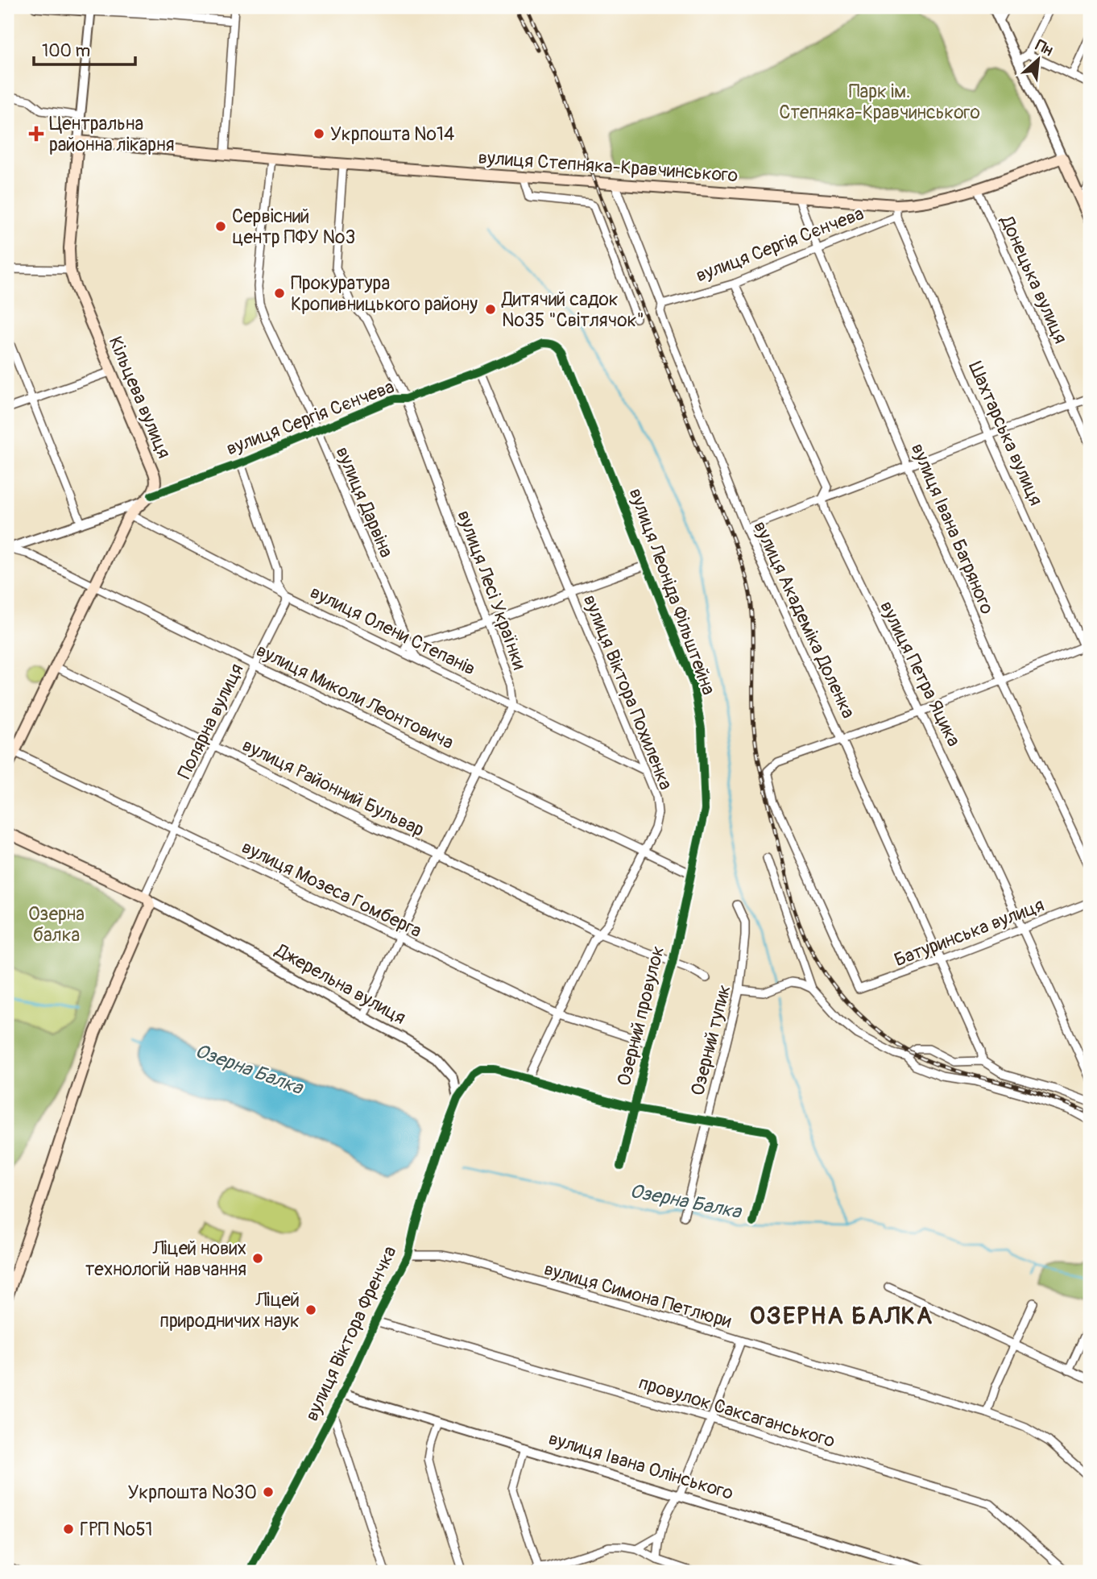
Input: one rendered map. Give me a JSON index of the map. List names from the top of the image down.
{
  "streets": {
    "main road": ["вулиця Степняка-Кравчинського", "Кільцева вулиця", "Джерельна вулиця"],
    "street": [
      "вулиця Сергія Сєнчева",
      "Донецька вулиця",
      "Шахтарська вулиця",
      "вулиця Дарвіна",
      "вулиця Івана Багряного",
      "вулиця Лесі Українки",
      "вулиця Леоніда Фільштейна",
      "вулиця Академіка Доленка",
      "вулиця Олени Степанів",
      "вулиця Петра Яцика",
      "вулиця Віктора Похиленка",
      "вулиця Миколи Леонтовича",
      "Полярна вулиця",
      "вулиця Районний Бульвар",
      "вулиця Мозеса Гомберга",
      "Батуринська вулиця",
      "Озерний провулок",
      "Озерний тупик",
      "вулиця Симона Петлюри",
      "вулиця Віктора Френчка",
      "провулок Саксаганського",
      "вулиця Івана Олінського"
    ]
  },
  "crossings": [
    ["вулиця Степняка-Кравчинського", "Донецька вулиця"],
    ["вулиця Степняка-Кравчинського", "Кільцева вулиця"],
    ["вулиця Степняка-Кравчинського", "вулиця Дарвіна"],
    ["вулиця Степняка-Кравчинського", "вулиця Івана Багряного"],
    ["вулиця Степняка-Кравчинського", "вулиця Лесі Українки"],
    ["вулиця Степняка-Кравчинського", "вулиця Академіка Доленка"],
    ["вулиця Сергія Сєнчева", "Кільцева вулиця"],
    ["вулиця Сергія Сєнчева", "Шахтарська вулиця"],
    ["вулиця Сергія Сєнчева", "вулиця Дарвіна"],
    ["вулиця Сергія Сєнчева", "вулиця Івана Багряного"],
    ["вулиця Сергія Сєнчева", "вулиця Лесі Українки"],
    ["вулиця Сергія Сєнчева", "вулиця Леоніда Фільштейна"],
    ["вулиця Сергія Сєнчева", "вулиця Академіка Доленка"],
    ["вулиця Сергія Сєнчева", "вулиця Петра Яцика"],
    ["вулиця Сергія Сєнчева", "вулиця Віктора Похиленка"],
    ["вулиця Сергія Сєнчева", "Полярна вулиця"],
    ["вулиця Дарвіна", "вулиця Олени Степанів"],
    ["вулиця Лесі Українки", "вулиця Олени Степанів"],
    ["вулиця Леоніда Фільштейна", "вулиця Миколи Леонтовича"],
    ["вулиця Леоніда Фільштейна", "Озерний провулок"],
    ["вулиця Академіка Доленка", "Батуринська вулиця"],
    ["вулиця Олени Степанів", "вулиця Віктора Похиленка"],
    ["вулиця Олени Степанів", "Полярна вулиця"],
    ["вулиця Петра Яцика", "Батуринська вулиця"],
    ["вулиця Віктора Похиленка", "вулиця Миколи Леонтовича"],
    ["вулиця Віктора Похиленка", "вулиця Районний Бульвар"],
    ["вулиця Віктора Похиленка", "вулиця Мозеса Гомберга"],
    ["вулиця Миколи Леонтовича", "Полярна вулиця"],
    ["вулиця Миколи Леонтовича", "Озерний провулок"],
    ["Полярна вулиця", "вулиця Районний Бульвар"],
    ["Полярна вулиця", "вулиця Мозеса Гомберга"],
    ["Полярна вулиця", "Джерельна вулиця"],
    ["вулиця Районний Бульвар", "Озерний провулок"],
    ["вулиця Мозеса Гомберга", "Озерний провулок"],
    ["Джерельна вулиця", "вулиця Віктора Френчка"],
    ["вулиця Симона Петлюри", "вулиця Віктора Френчка"],
    ["вулиця Віктора Френчка", "провулок Саксаганського"],
    ["вулиця Віктора Френчка", "вулиця Івана Олінського"]
  ],
  "districts": ["ОЗЕРНА БАЛКА"],
  "water": ["Озерна Балка"],
  "parks": ["Парк ім. Степняка-Кравчинського", "Озерна балка"],
  "places": {
    "health": ["Центральна районна лікарня"],
    "other": [
      "Укрпошта №14",
      "Сервісний центр ПФУ №3",
      "Прокуратура Кропивницького району",
      "Дитячий садок №35 \"Світлячок\"",
      "Ліцей нових технологій навчання",
      "Ліцей природничих наук",
      "Укрпошта №30",
      "ГРП №51"
    ]
  },
  "scale_bar": "100 m",
  "north": "top right"
}
